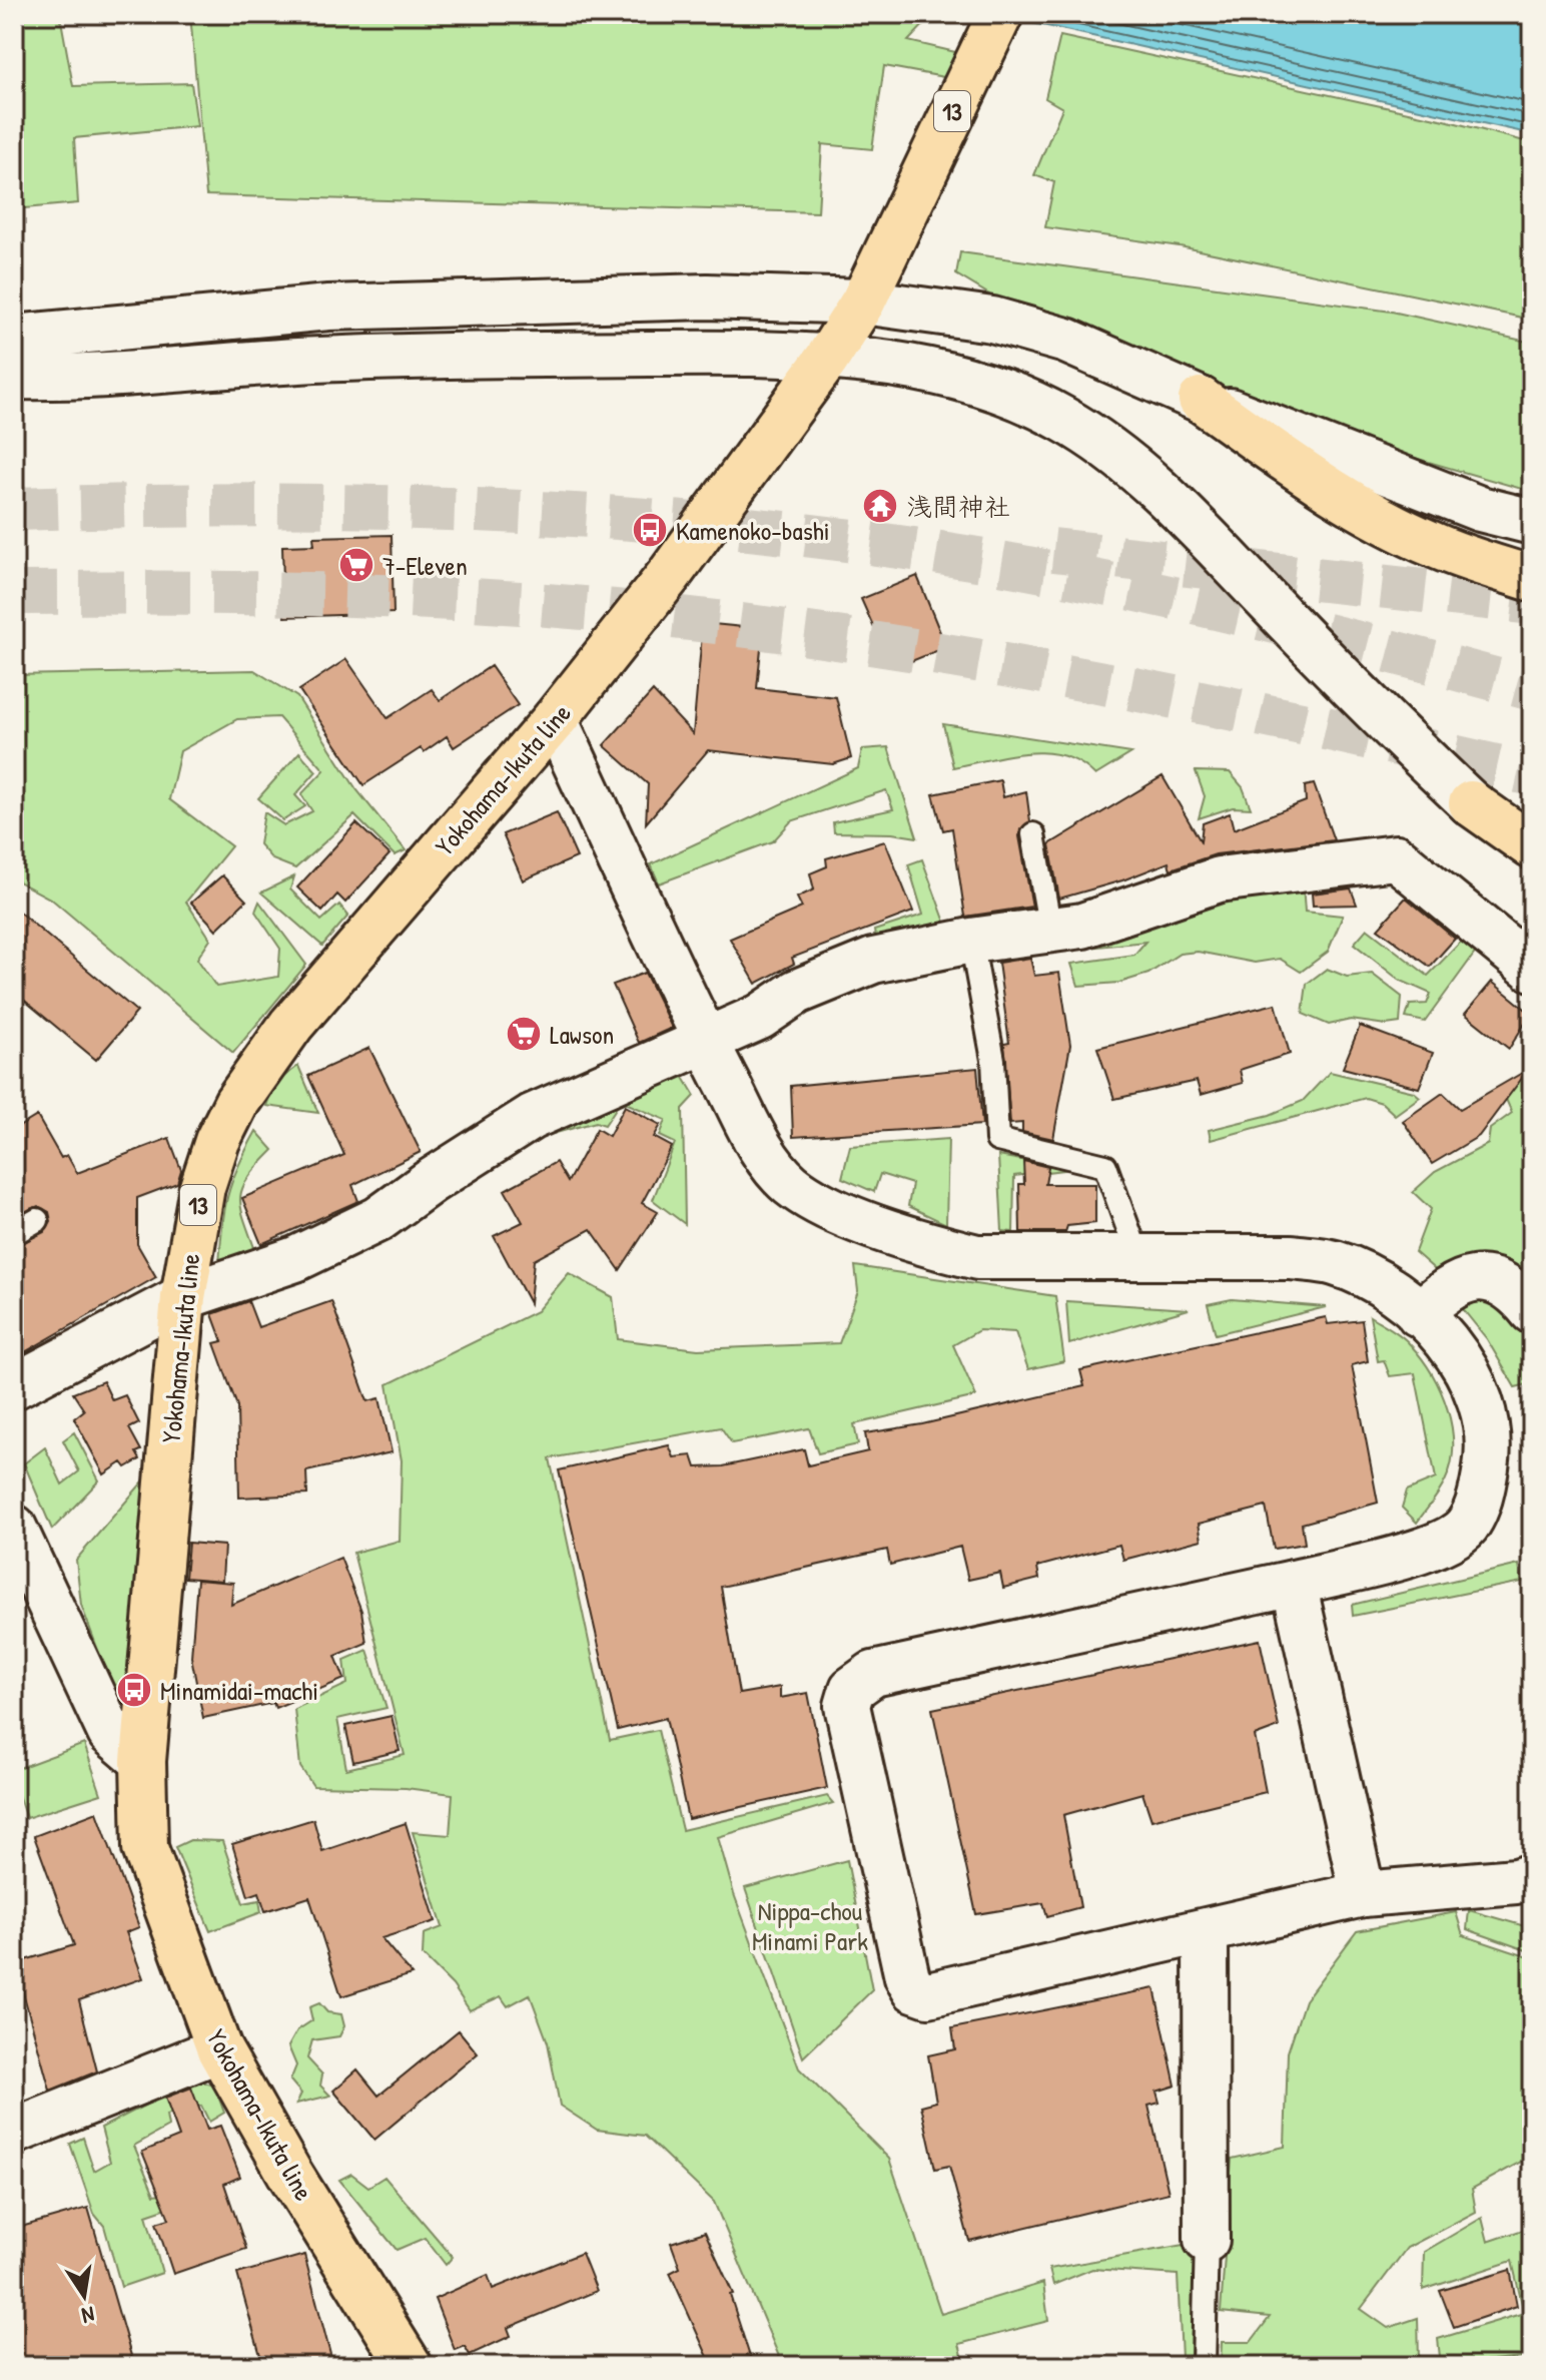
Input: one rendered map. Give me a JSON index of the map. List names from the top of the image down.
{
  "streets": {
    "main road": ["13", "Yokohama-Ikuta line"]
  },
  "parks": ["Nippa-chou Minami Park"],
  "places": {
    "temple": ["浅間神社"],
    "bus stop": ["Kamenoko-bashi", "Minamidai-machi"],
    "supermarket": ["7-Eleven", "Lawson"]
  },
  "north": "bottom"
}
